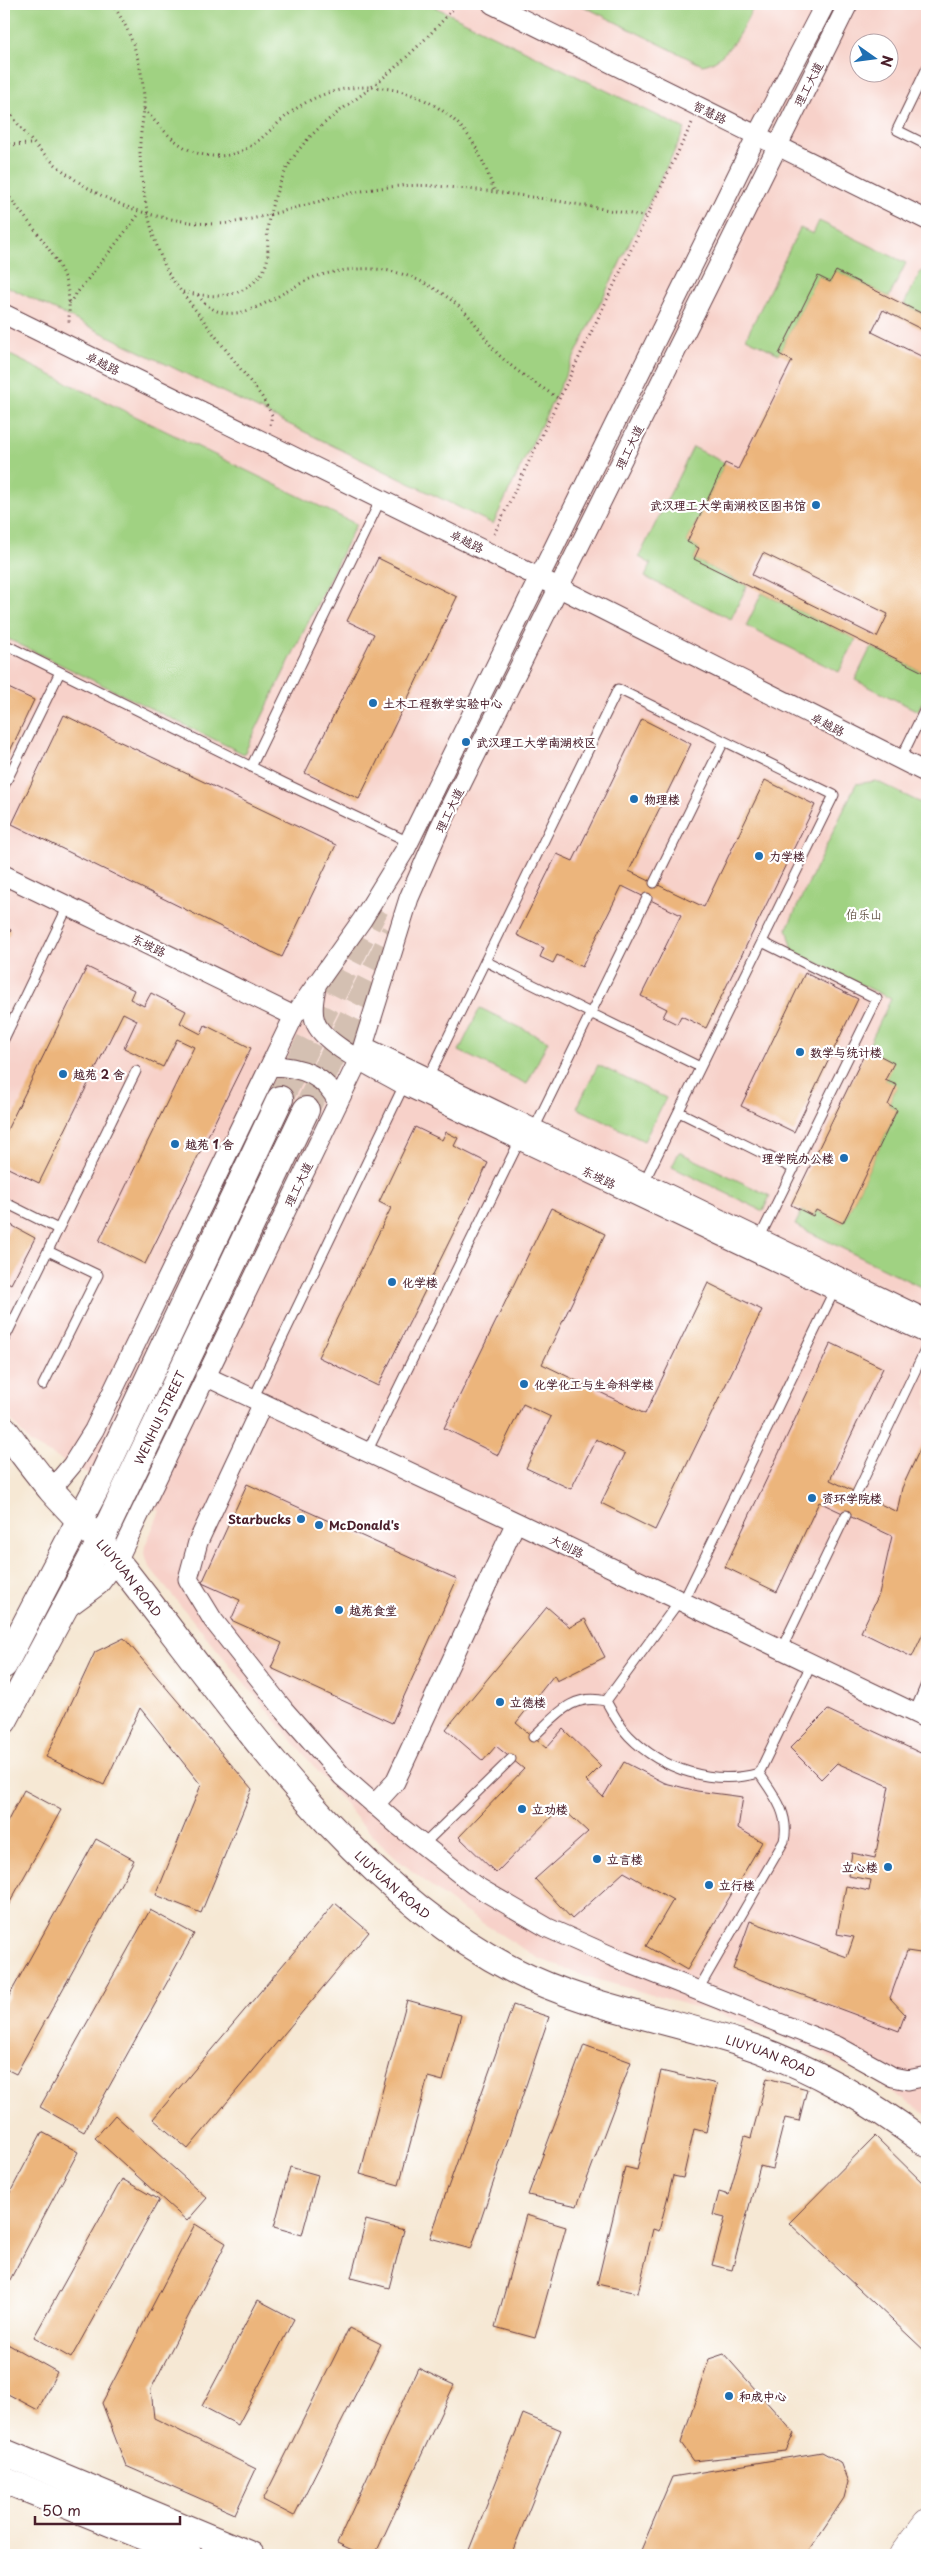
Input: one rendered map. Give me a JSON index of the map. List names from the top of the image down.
{
  "streets": {
    "main road": ["WENHUI STREET", "LIUYUAN ROAD"],
    "street": [
      "理工大道",
      "智慧路",
      "卓越路",
      "东坡路",
      "大创路"
    ]
  },
  "crossings": [
    ["理工大道", "智慧路"],
    ["理工大道", "卓越路"],
    ["理工大道", "东坡路"],
    ["理工大道", "WENHUI STREET"],
    ["理工大道", "大创路"],
    ["理工大道", "LIUYUAN ROAD"],
    ["WENHUI STREET", "LIUYUAN ROAD"]
  ],
  "parks": ["伯乐山"],
  "places": [
    "武汉理工大学南湖校区图书馆",
    "土木工程教学实验中心",
    "武汉理工大学南湖校区",
    "物理楼",
    "力学楼",
    "数学与统计楼",
    "越苑 2 舍",
    "越苑 1 舍",
    "理学院办公楼",
    "化学楼",
    "化学化工与生命科学楼",
    "资环学院楼",
    "Starbucks",
    "McDonald's",
    "越苑食堂",
    "立德楼",
    "立功楼",
    "立言楼",
    "立心楼",
    "立行楼",
    "和成中心"
  ],
  "scale_bar": "50 m",
  "north": "right"
}
